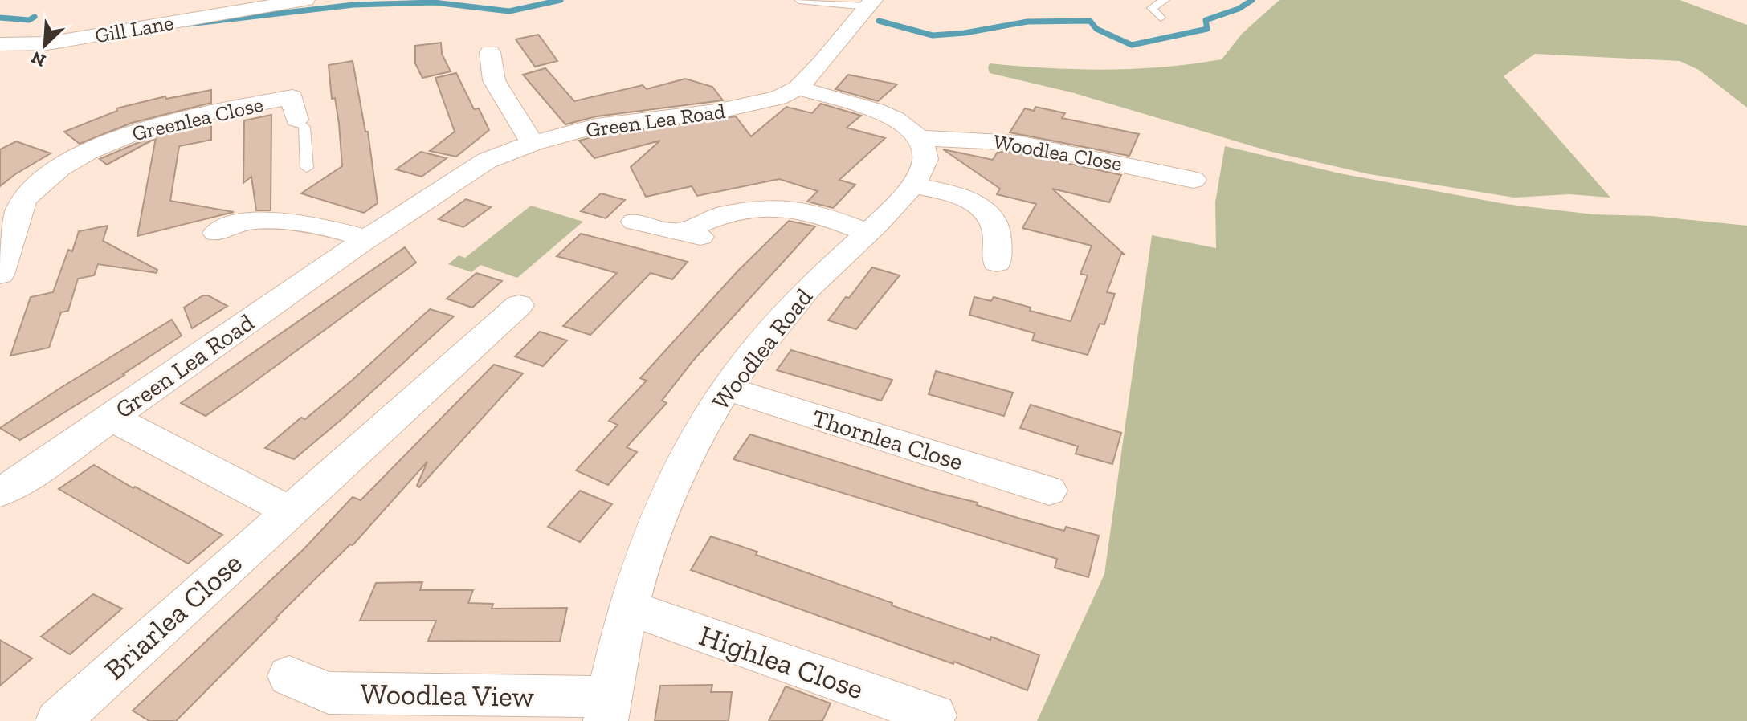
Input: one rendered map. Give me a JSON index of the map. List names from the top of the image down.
{
  "streets": {
    "street": [
      "Gill Lane",
      "Greenlea Close",
      "Green Lea Road",
      "Woodlea Close",
      "Woodlea Road",
      "Thornlea Close",
      "Briarlea Close",
      "Highlea Close",
      "Woodlea View"
    ]
  },
  "crossings": [
    ["Woodlea Close", "Woodlea Road"],
    ["Woodlea Road", "Thornlea Close"],
    ["Woodlea Road", "Highlea Close"],
    ["Woodlea Road", "Woodlea View"]
  ],
  "north": "bottom left"
}
